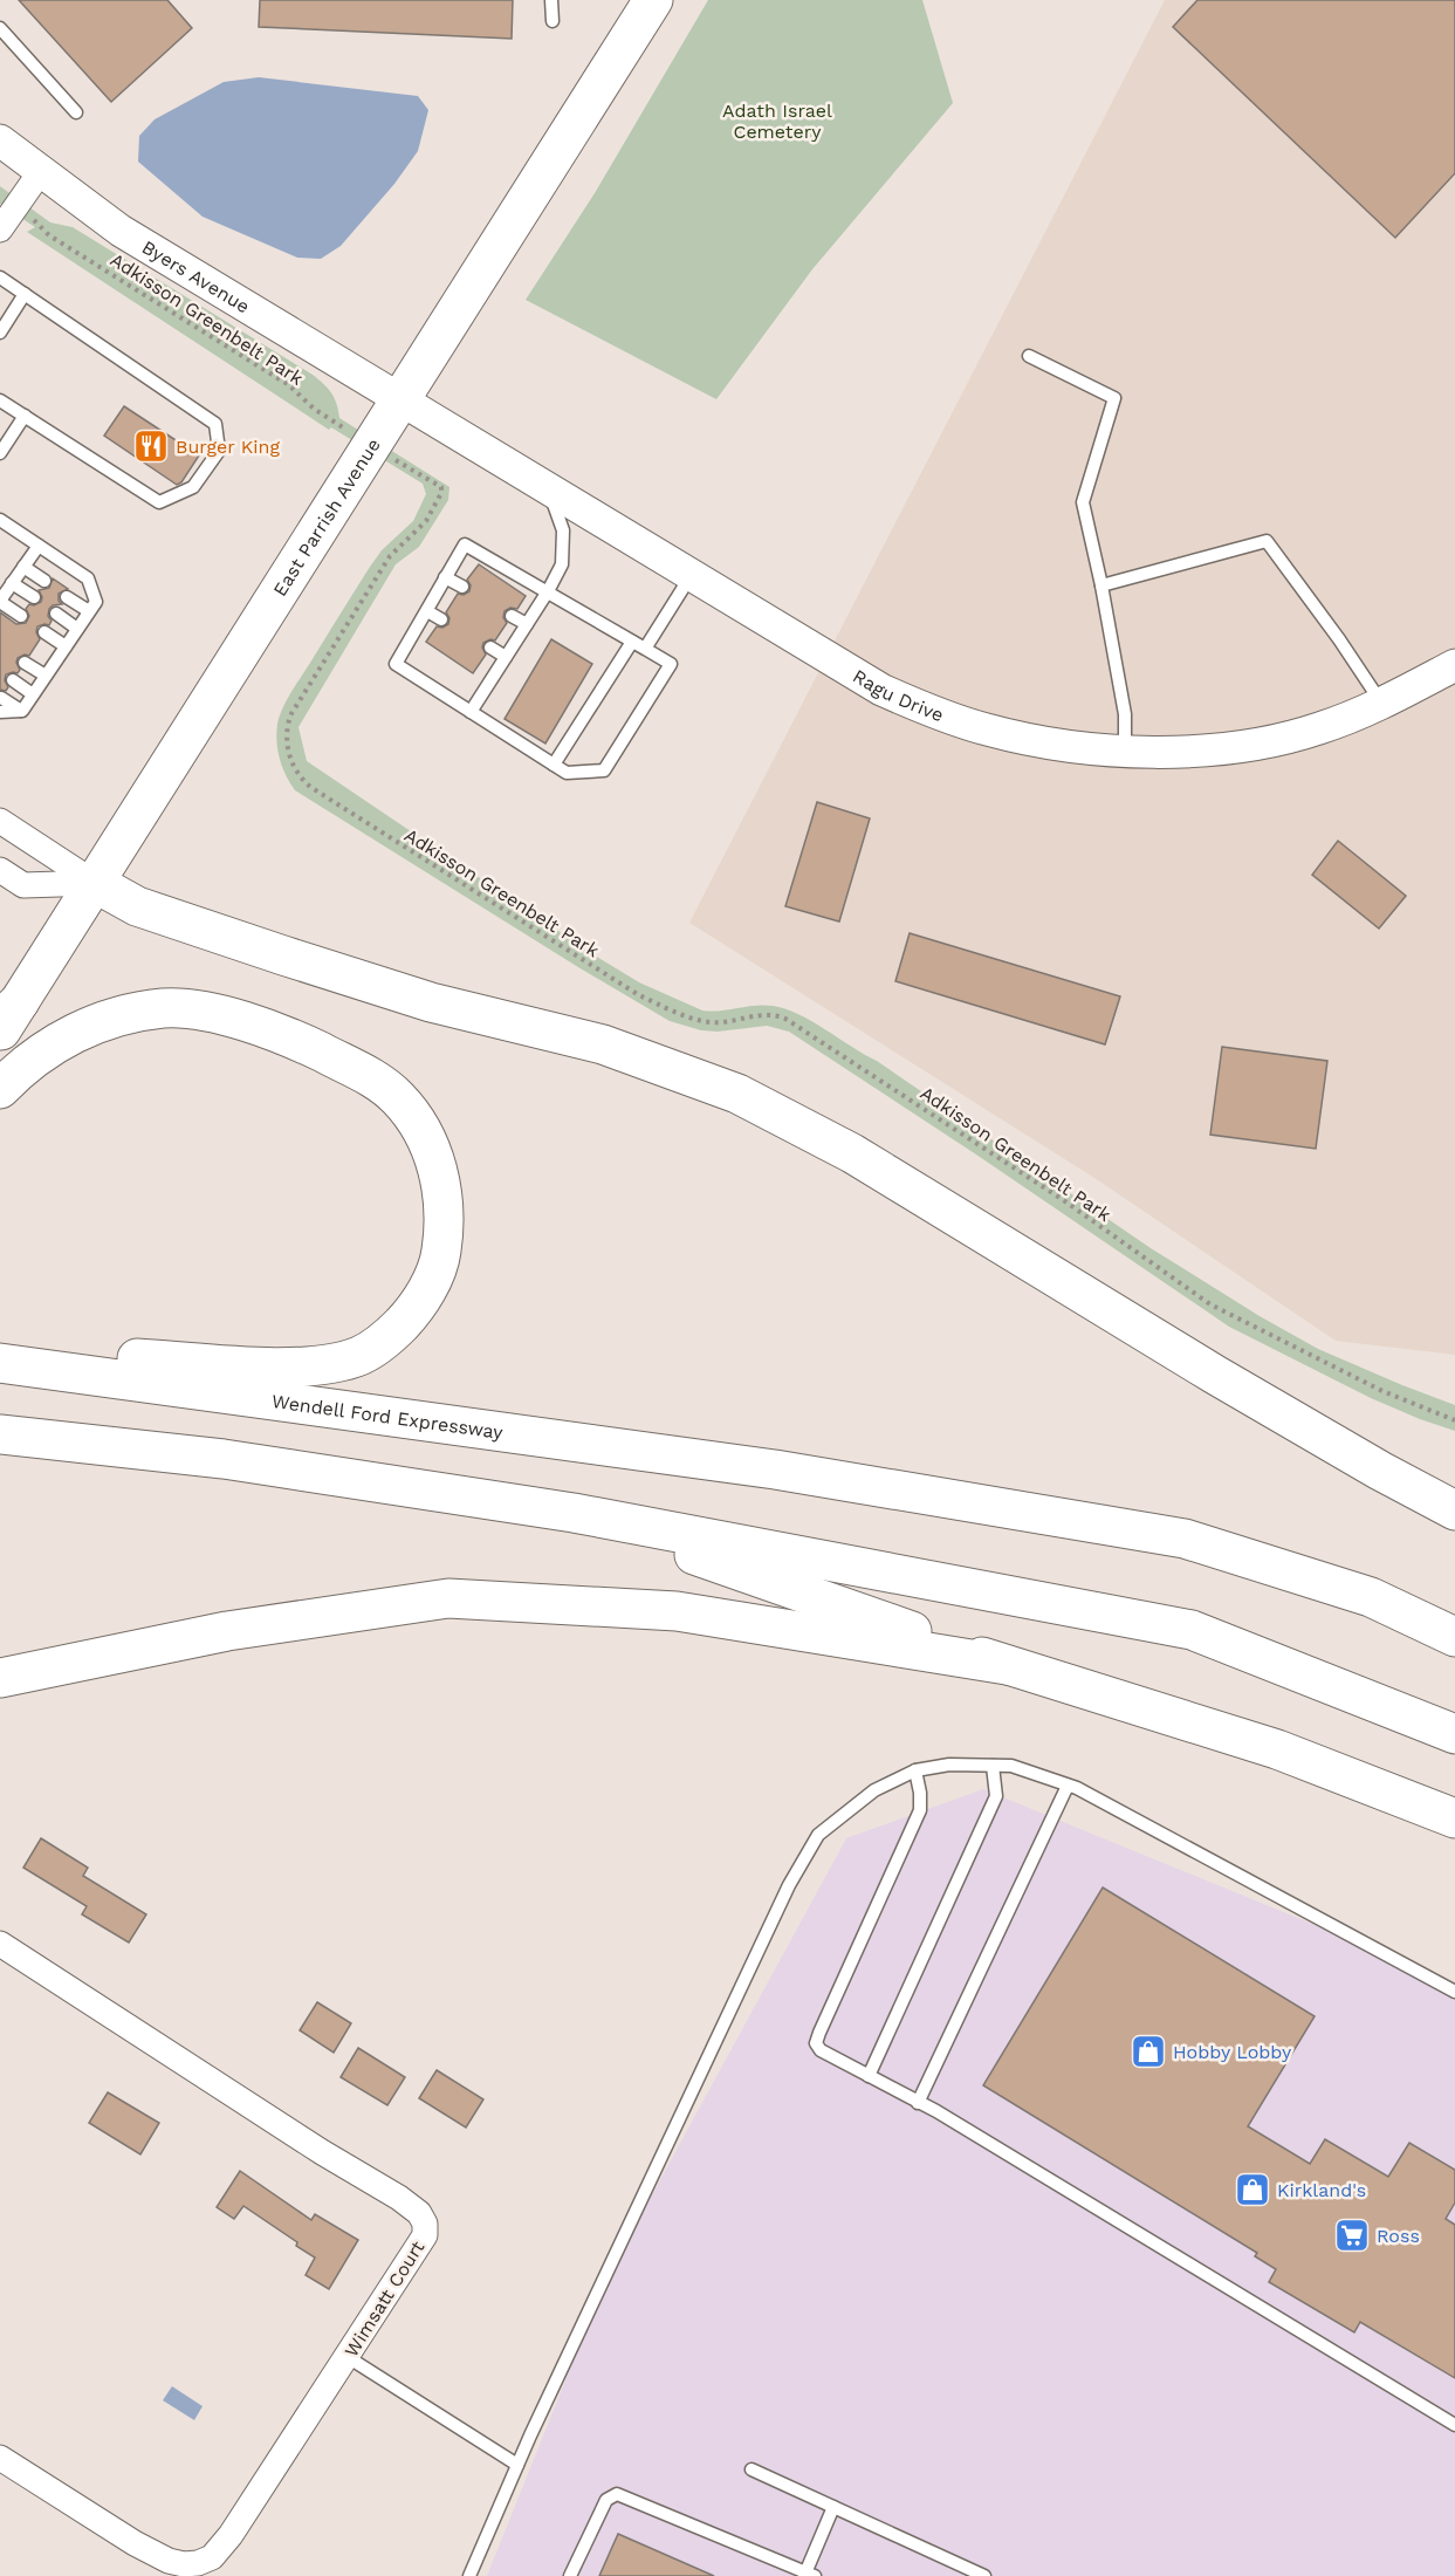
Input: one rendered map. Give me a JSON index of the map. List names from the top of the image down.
{
  "streets": {
    "main road": ["East Parrish Avenue", "Wendell Ford Expressway"],
    "street": ["Byers Avenue", "Ragu Drive", "Wimsatt Court"],
    "path": ["Adkisson Greenbelt Park"]
  },
  "crossings": [
    ["Byers Avenue", "East Parrish Avenue"],
    ["Byers Avenue", "Ragu Drive"],
    ["Adkisson Greenbelt Park", "East Parrish Avenue"],
    ["East Parrish Avenue", "Ragu Drive"]
  ],
  "parks": ["Adath Israel Cemetery"],
  "places": {
    "restaurant": ["Burger King"],
    "shop": ["Hobby Lobby", "Kirkland's"],
    "supermarket": ["Ross"]
  }
}
